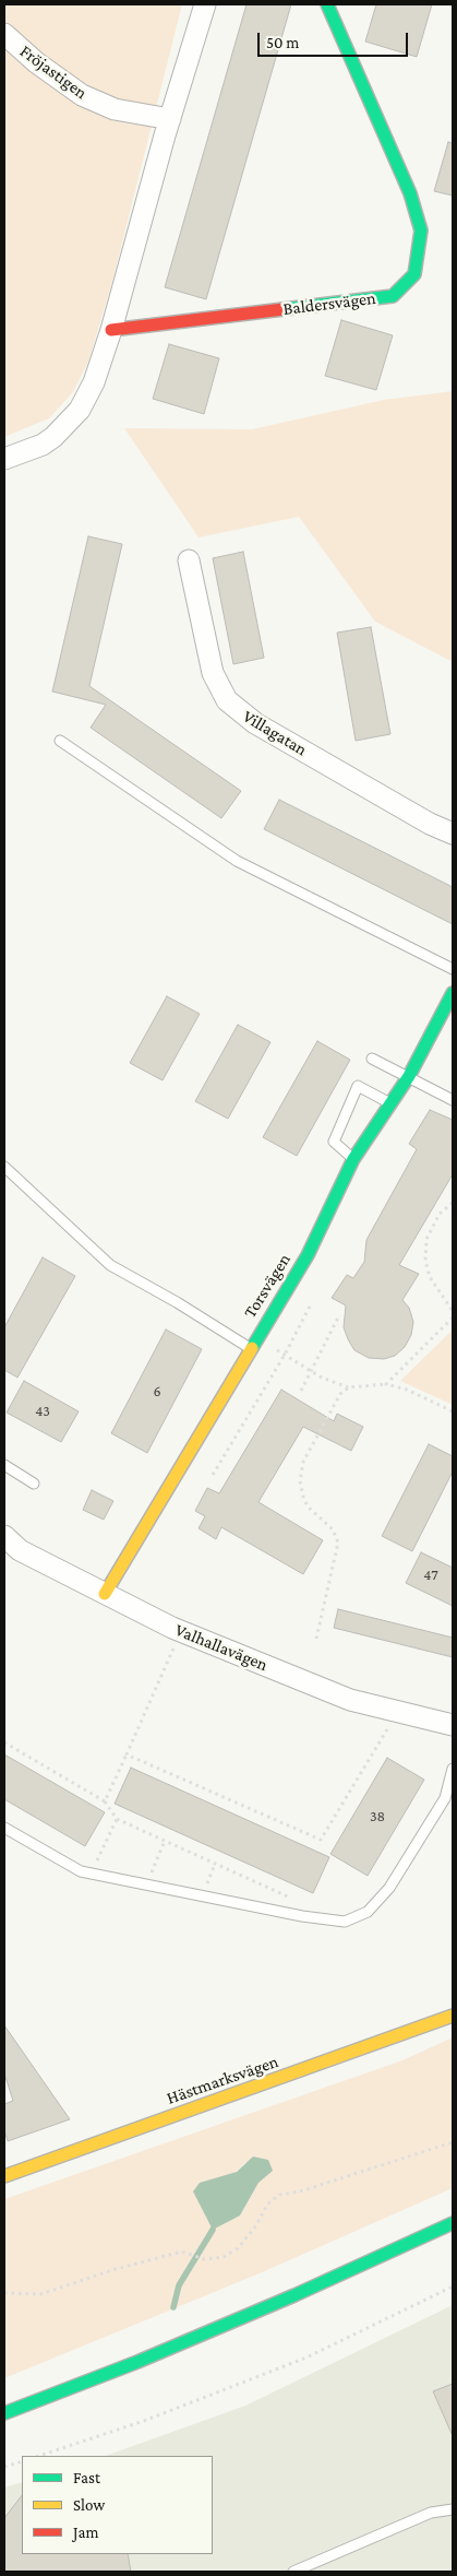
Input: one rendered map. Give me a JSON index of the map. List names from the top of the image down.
{
  "streets": {
    "main road": ["Baldersvägen", "Torsvägen", "Hästmarksvägen"],
    "street": ["Fröjastigen", "Villagatan", "Valhallavägen"]
  },
  "crossings": [
    ["Torsvägen", "Valhallavägen"]
  ],
  "house_numbers": [
    "6",
    "43",
    "47",
    "38"
  ],
  "legend": ["Fast", "Slow", "Jam"],
  "scale_bar": "50 m"
}
